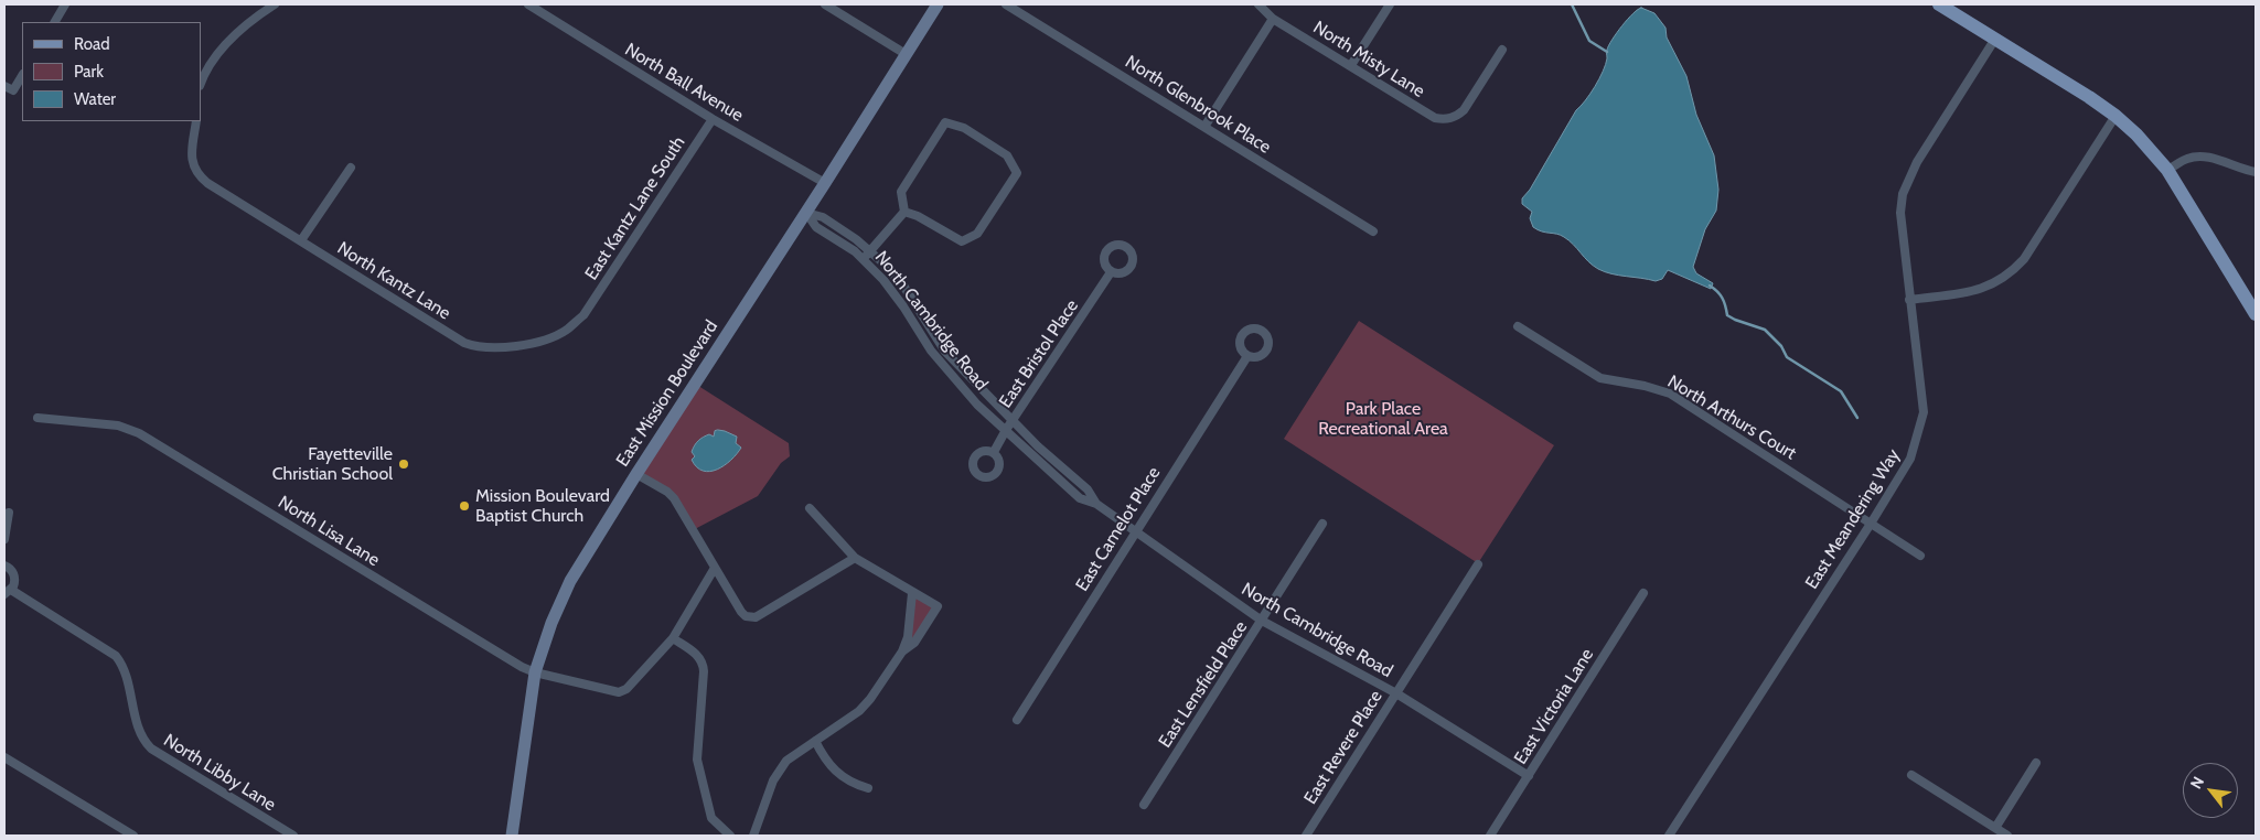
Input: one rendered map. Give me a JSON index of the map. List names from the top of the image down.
{
  "streets": {
    "main road": ["East Mission Boulevard"],
    "street": [
      "North Misty Lane",
      "North Ball Avenue",
      "North Glenbrook Place",
      "East Kantz Lane South",
      "North Kantz Lane",
      "North Cambridge Road",
      "East Bristol Place",
      "North Arthurs Court",
      "East Meandering Way",
      "East Camelot Place",
      "North Lisa Lane",
      "East Lensfield Place",
      "East Victoria Lane",
      "East Revere Place",
      "North Libby Lane"
    ]
  },
  "crossings": [
    ["North Ball Avenue", "East Kantz Lane South"],
    ["North Ball Avenue", "East Mission Boulevard"],
    ["East Kantz Lane South", "North Kantz Lane"],
    ["North Cambridge Road", "East Bristol Place"],
    ["North Cambridge Road", "East Mission Boulevard"],
    ["North Cambridge Road", "East Camelot Place"],
    ["North Cambridge Road", "East Lensfield Place"],
    ["North Cambridge Road", "East Victoria Lane"],
    ["North Cambridge Road", "East Revere Place"],
    ["East Mission Boulevard", "North Lisa Lane"],
    ["North Arthurs Court", "East Meandering Way"]
  ],
  "parks": ["Park Place Recreational Area"],
  "places": ["Fayetteville Christian School", "Mission Boulevard Baptist Church"],
  "legend": ["Road", "Park", "Water"],
  "north": "top left"
}
